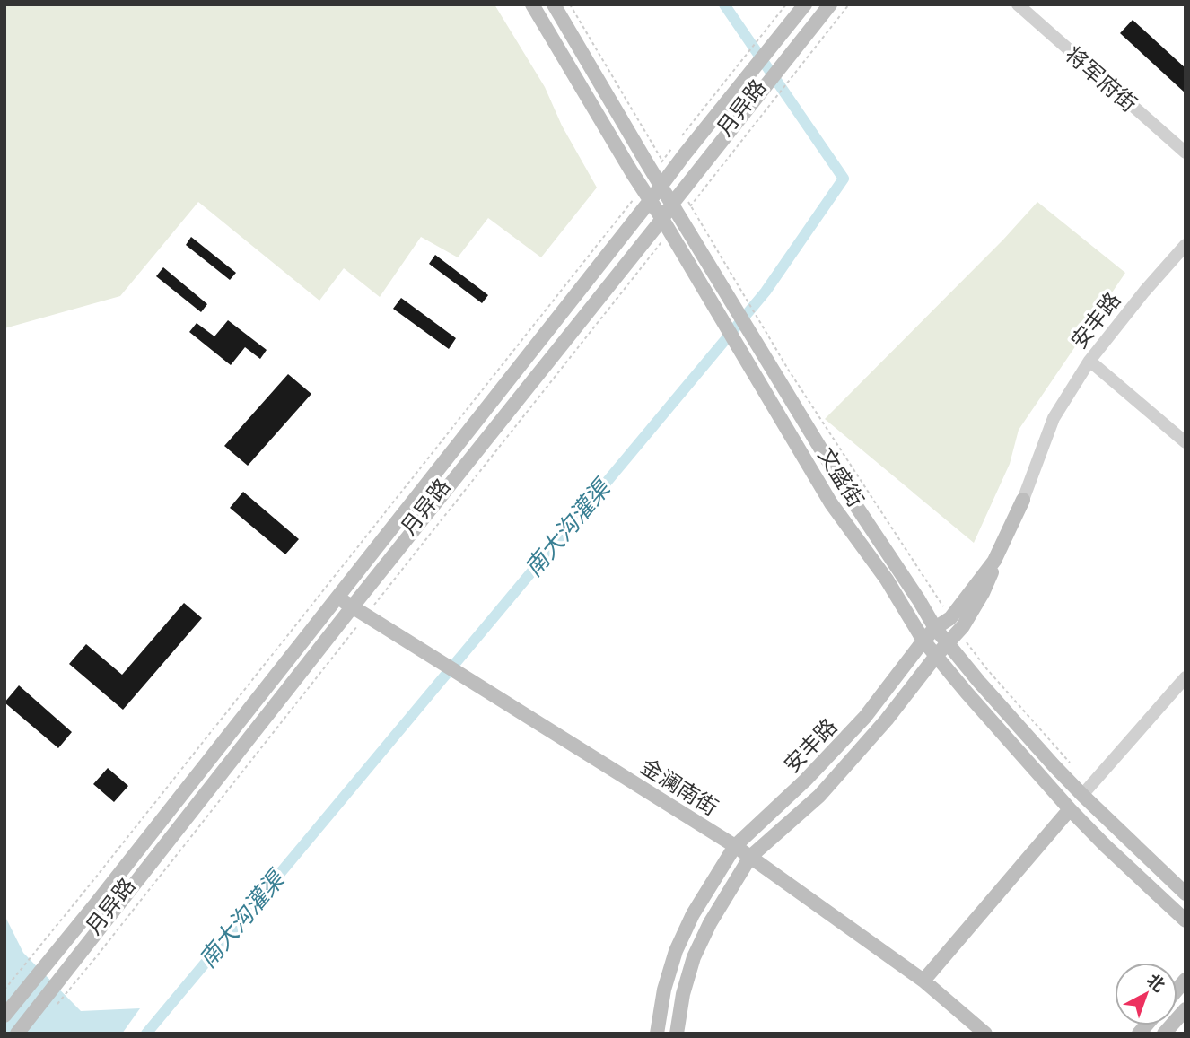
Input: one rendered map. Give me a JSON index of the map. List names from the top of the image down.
{
  "streets": {
    "main road": [
      "月异路",
      "安丰路",
      "文盛街",
      "金澜南街"
    ],
    "street": ["将军府街"]
  },
  "crossings": [
    ["月异路", "文盛街"],
    ["月异路", "金澜南街"],
    ["安丰路", "文盛街"],
    ["安丰路", "金澜南街"]
  ],
  "water": ["南大沟灌渠"],
  "north": "top right"
}
